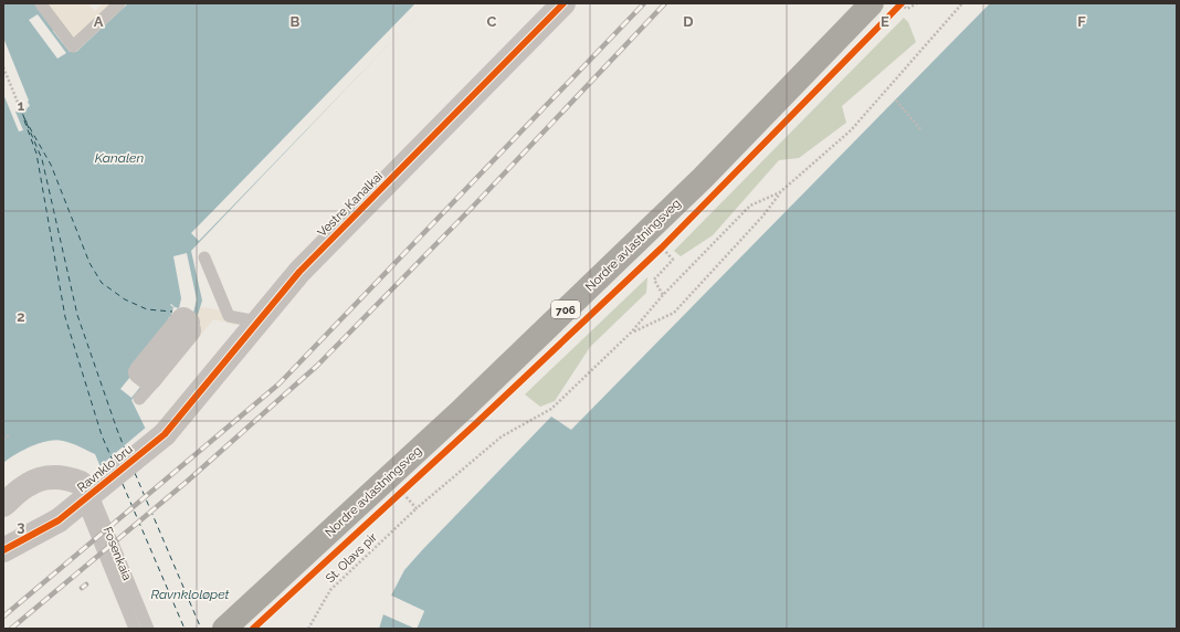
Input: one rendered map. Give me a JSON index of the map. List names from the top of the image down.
{
  "streets": {
    "highway": ["Nordre avlastningsveg", "706"],
    "street": ["Vestre Kanalkai", "Ravnklo bru"],
    "lane": ["Fosenkaia"],
    "cycle path": ["St. Olavs pir"]
  },
  "crossings": [
    ["Vestre Kanalkai", "Ravnklo bru"]
  ],
  "water": ["Kanalen", "Ravnkloløpet"],
  "grid": {
    "columns": [
      "A",
      "B",
      "C",
      "D",
      "E",
      "F"
    ],
    "rows": ["1", "2", "3"]
  }
}
